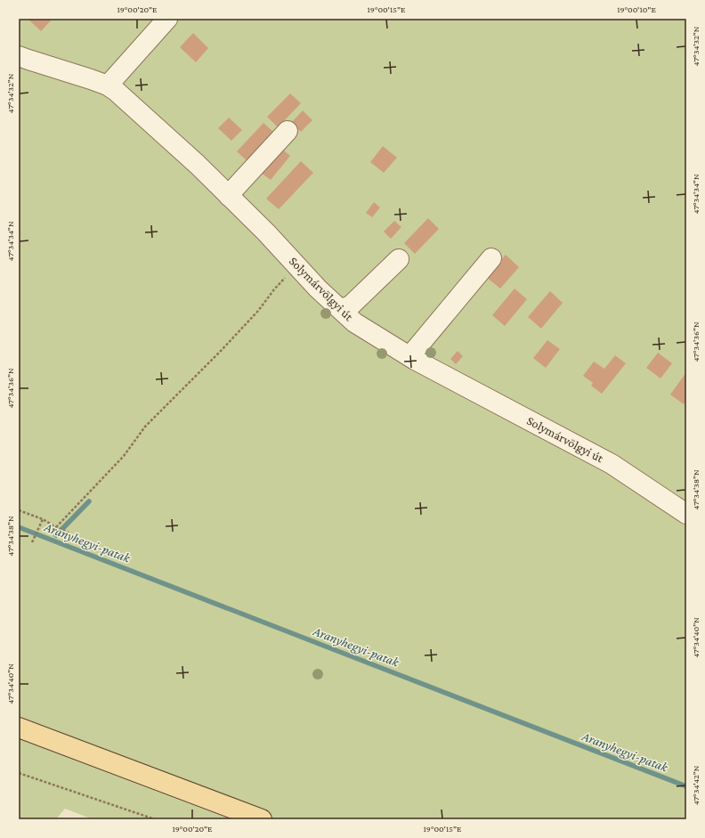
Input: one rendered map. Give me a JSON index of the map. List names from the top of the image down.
{
  "streets": {
    "street": ["Solymárvölgyi út"]
  },
  "water": ["Aranyhegyi-patak"],
  "coordinates": [
    "19°00'20\"E",
    "19°00'15\"E",
    "19°00'10\"E",
    "47°34'32\"N",
    "47°34'34\"N",
    "47°34'36\"N",
    "47°34'38\"N",
    "47°34'40\"N",
    "47°34'42\"N"
  ]
}
